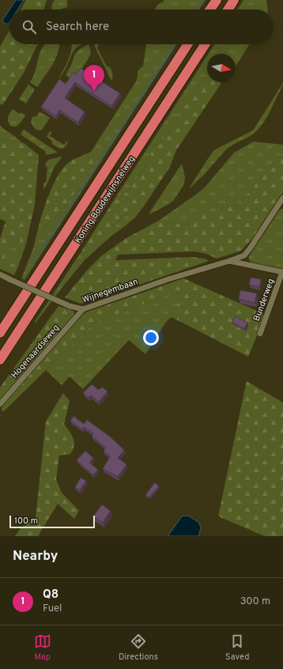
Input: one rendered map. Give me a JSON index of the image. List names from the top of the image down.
{
  "streets": {
    "highway": ["Koning Boudewijnsnelweg"],
    "street": ["Wijnegembaan", "Bunderweg", "Hogenaardseweg"]
  },
  "crossings": [
    ["Wijnegembaan", "Hogenaardseweg"]
  ],
  "scale_bar": "100 m",
  "north": "right",
  "page": {
    "search": "Search here",
    "pins": "1",
    "scale": "100 m",
    "heading": "Nearby",
    "list": [
      {
        "mark": "1",
        "name": "Q8",
        "note": "Fuel",
        "value": "300 m"
      }
    ],
    "nav": ["Map", "Directions", "Saved"]
  }
}
